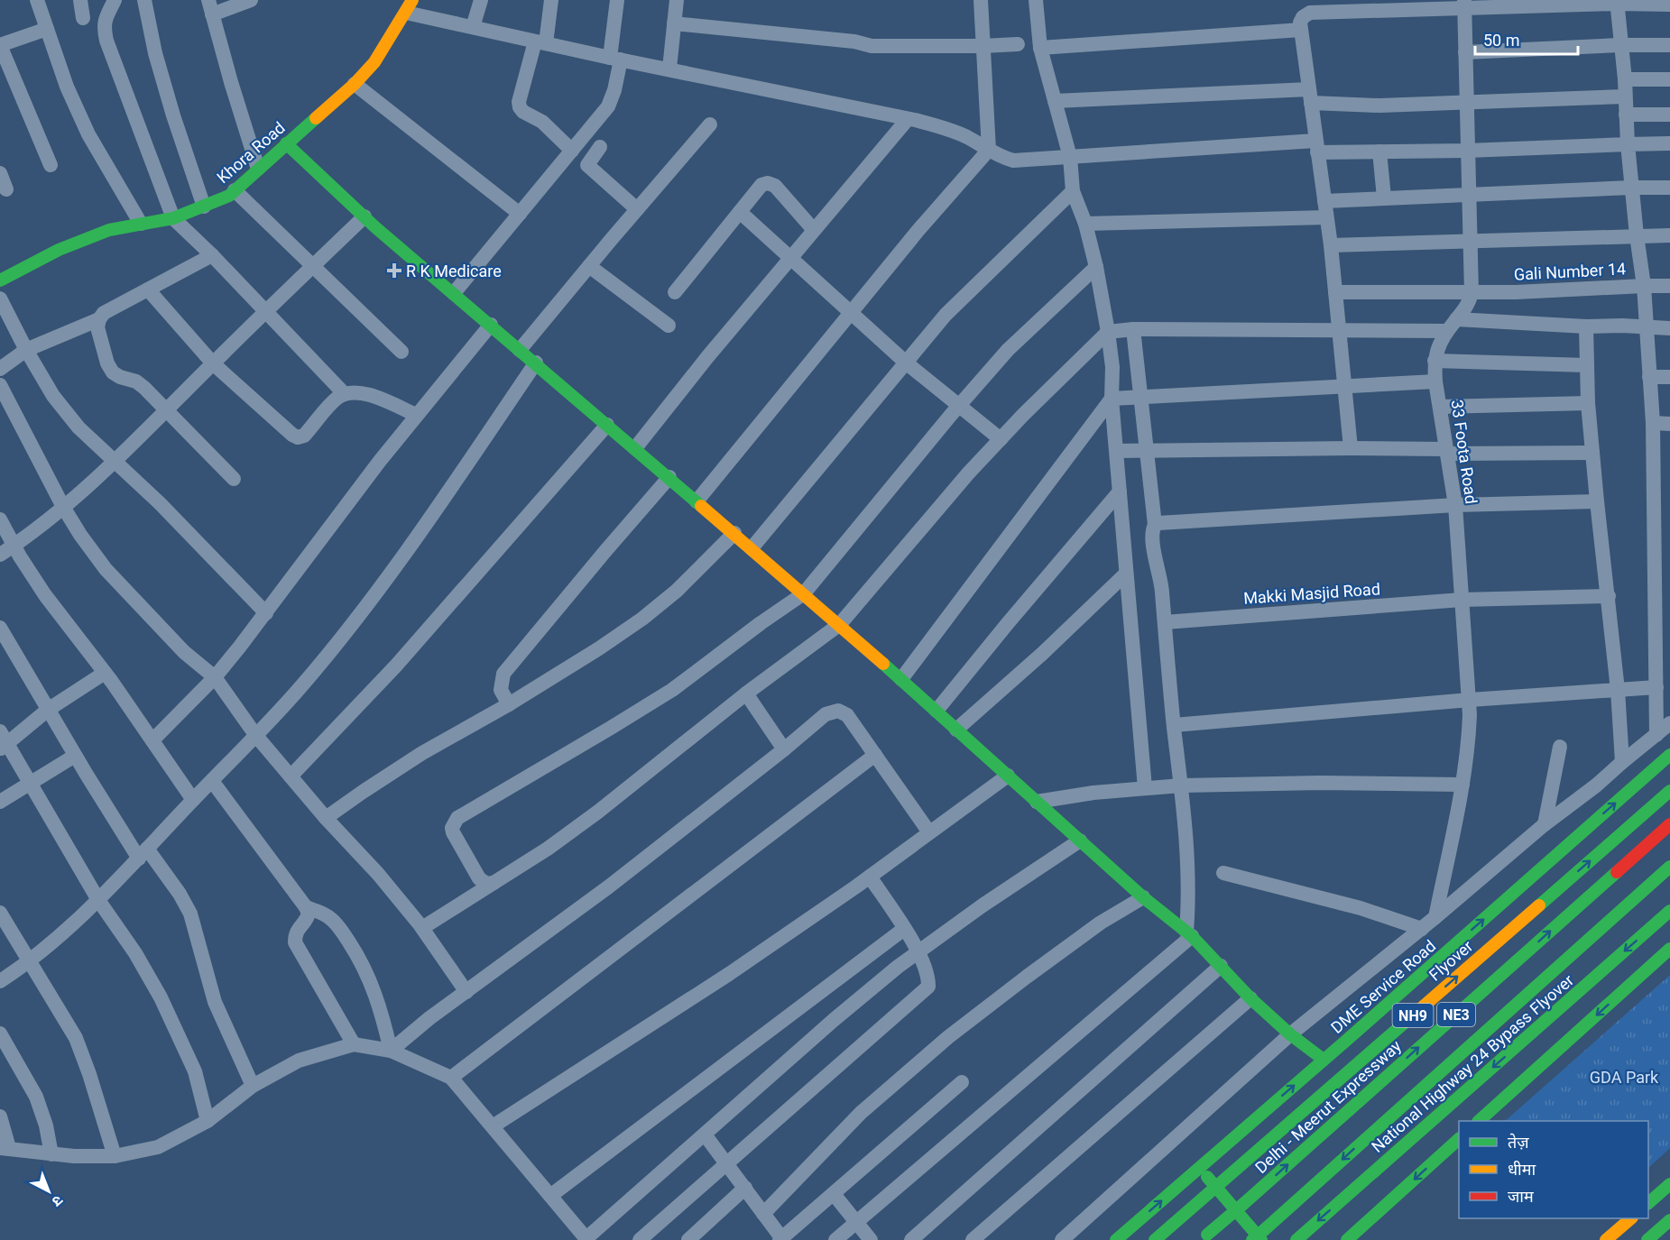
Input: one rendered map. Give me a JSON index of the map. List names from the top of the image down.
{
  "streets": {
    "main road": [
      "Khora Road",
      "Flyover",
      "DME Service Road",
      "NE3",
      "NH9",
      "National Highway 24 Bypass Flyover",
      "Delhi - Meerut Expressway"
    ],
    "street": ["Gali Number 14", "33 Foota Road", "Makki Masjid Road"]
  },
  "crossings": [
    ["Gali Number 14", "33 Foota Road"],
    ["33 Foota Road", "Makki Masjid Road"]
  ],
  "parks": ["GDA Park"],
  "places": {
    "health": ["R K Medicare"]
  },
  "legend": ["तेज़", "धीमा", "जाम"],
  "scale_bar": "50 m",
  "north": "bottom right"
}
